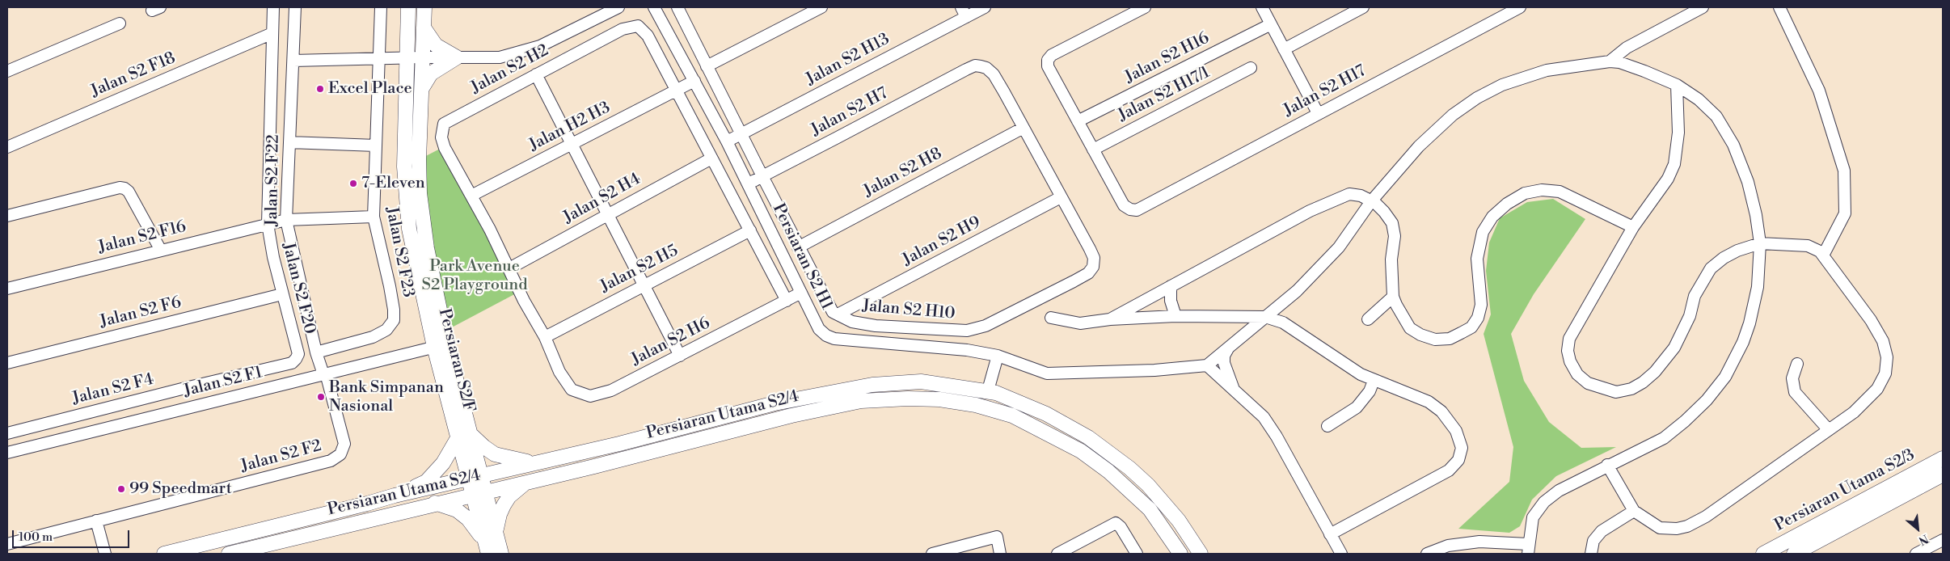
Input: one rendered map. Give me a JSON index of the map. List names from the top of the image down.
{
  "streets": {
    "main road": ["Persiaran S2/F", "Persiaran Utama S2/4", "Persiaran Utama S2/3"],
    "street": [
      "Jalan S2 H16",
      "Jalan S2 H13",
      "Jalan S2 H2",
      "Jalan S2 F18",
      "Jalan S2 H17",
      "Jalan S2 H17/1",
      "Jalan S2 H7",
      "Jalan H2 H3",
      "Jalan S2 H8",
      "Jalan S2 F22",
      "Jalan S2 H4",
      "Jalan S2 F16",
      "Jalan S2 H9",
      "Jalan S2 F23",
      "Persiaran S2 H1",
      "Jalan S2 H5",
      "Jalan S2 F20",
      "Jalan S2 H10",
      "Jalan S2 F6",
      "Jalan S2 H6",
      "Jalan S2 F1",
      "Jalan S2 F4",
      "Jalan S2 F2"
    ]
  },
  "crossings": [
    ["Jalan S2 H13", "Persiaran S2 H1"],
    ["Jalan S2 H13", "Jalan S2 H10"],
    ["Jalan S2 H2", "Jalan H2 H3"],
    ["Jalan S2 H2", "Jalan S2 H6"],
    ["Jalan S2 F18", "Jalan S2 F20"],
    ["Jalan S2 H17", "Jalan S2 H17/1"],
    ["Jalan S2 H7", "Persiaran S2 H1"],
    ["Jalan S2 H7", "Jalan S2 H10"],
    ["Jalan H2 H3", "Persiaran S2 H1"],
    ["Jalan H2 H3", "Jalan S2 H6"],
    ["Jalan S2 H8", "Jalan S2 H10"],
    ["Jalan S2 F22", "Jalan S2 F16"],
    ["Jalan S2 F22", "Jalan S2 F23"],
    ["Jalan S2 F22", "Jalan S2 F1"],
    ["Jalan S2 F22", "Jalan S2 F2"],
    ["Jalan S2 H4", "Jalan S2 H6"],
    ["Jalan S2 F16", "Jalan S2 F23"],
    ["Jalan S2 F16", "Jalan S2 F20"],
    ["Jalan S2 H9", "Jalan S2 H10"],
    ["Persiaran S2 H1", "Jalan S2 H6"],
    ["Jalan S2 H5", "Jalan S2 H6"],
    ["Jalan S2 F20", "Jalan S2 F6"],
    ["Jalan S2 F20", "Jalan S2 F4"],
    ["Persiaran S2/F", "Jalan S2 F1"],
    ["Persiaran S2/F", "Persiaran Utama S2/4"],
    ["Jalan S2 F1", "Jalan S2 F2"]
  ],
  "parks": ["Park Avenue S2 Playground"],
  "places": [
    "Excel Place",
    "7-Eleven",
    "Bank Simpanan Nasional",
    "99 Speedmart"
  ],
  "scale_bar": "100 m",
  "north": "bottom right"
}
